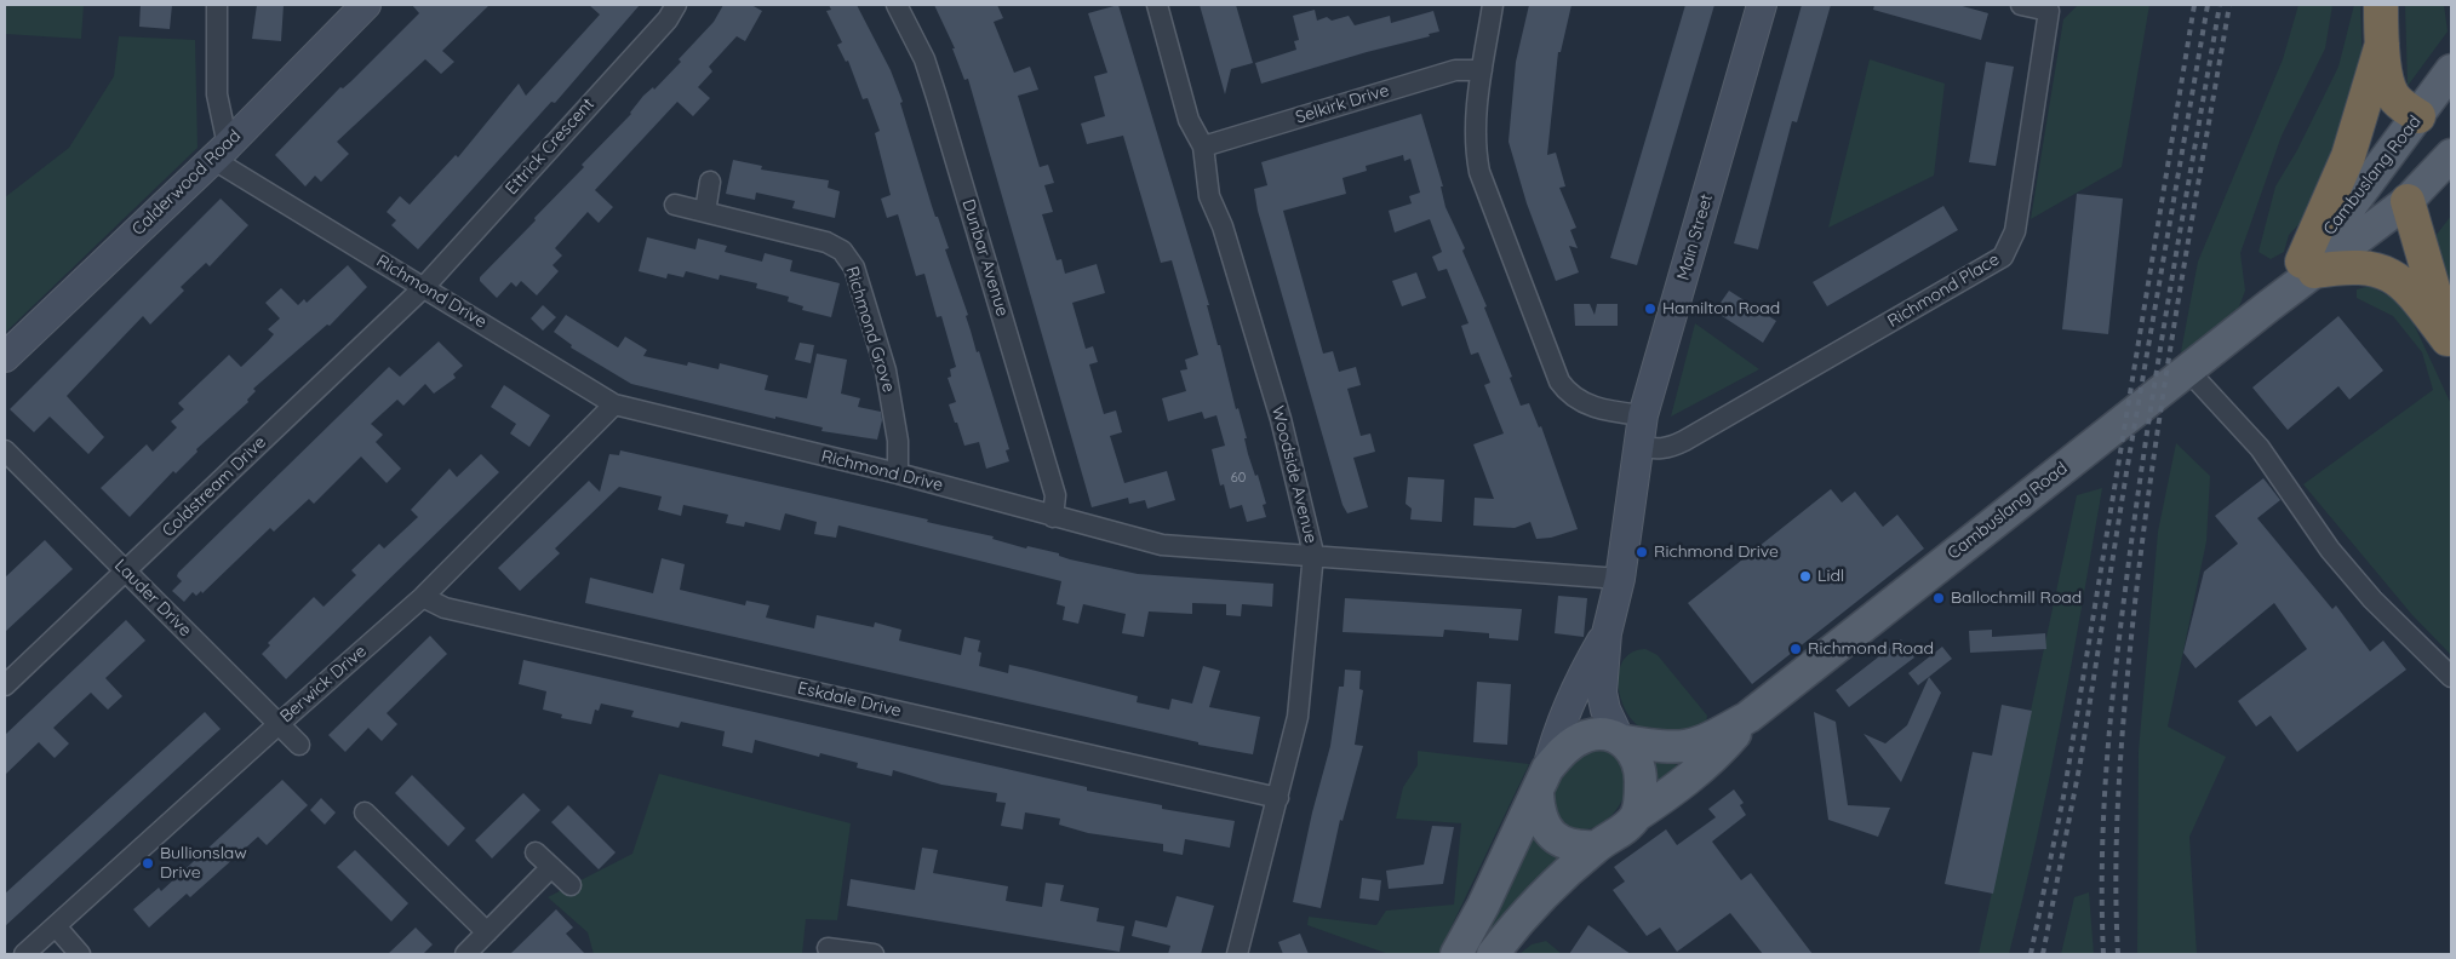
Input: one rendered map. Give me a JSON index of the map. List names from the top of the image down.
{
  "streets": {
    "main road": ["Cambuslang Road", "Calderwood Road", "Main Street"],
    "street": [
      "Selkirk Drive",
      "Ettrick Crescent",
      "Dunbar Avenue",
      "Richmond Place",
      "Richmond Drive",
      "Richmond Grove",
      "Woodside Avenue",
      "Coldstream Drive",
      "Lauder Drive",
      "Berwick Drive",
      "Eskdale Drive"
    ]
  },
  "crossings": [
    ["Selkirk Drive", "Woodside Avenue"],
    ["Ettrick Crescent", "Richmond Drive"],
    ["Ettrick Crescent", "Coldstream Drive"],
    ["Calderwood Road", "Richmond Drive"],
    ["Main Street", "Richmond Place"],
    ["Main Street", "Richmond Drive"],
    ["Dunbar Avenue", "Richmond Drive"],
    ["Richmond Drive", "Richmond Grove"],
    ["Richmond Drive", "Woodside Avenue"],
    ["Richmond Drive", "Coldstream Drive"],
    ["Richmond Drive", "Berwick Drive"],
    ["Woodside Avenue", "Eskdale Drive"],
    ["Coldstream Drive", "Lauder Drive"],
    ["Lauder Drive", "Berwick Drive"],
    ["Berwick Drive", "Eskdale Drive"]
  ],
  "places": [
    "Hamilton Road",
    "Richmond Drive",
    "Lidl",
    "Ballochmill Road",
    "Richmond Road",
    "Bullionslaw Drive"
  ],
  "house_numbers": ["60"]
}
